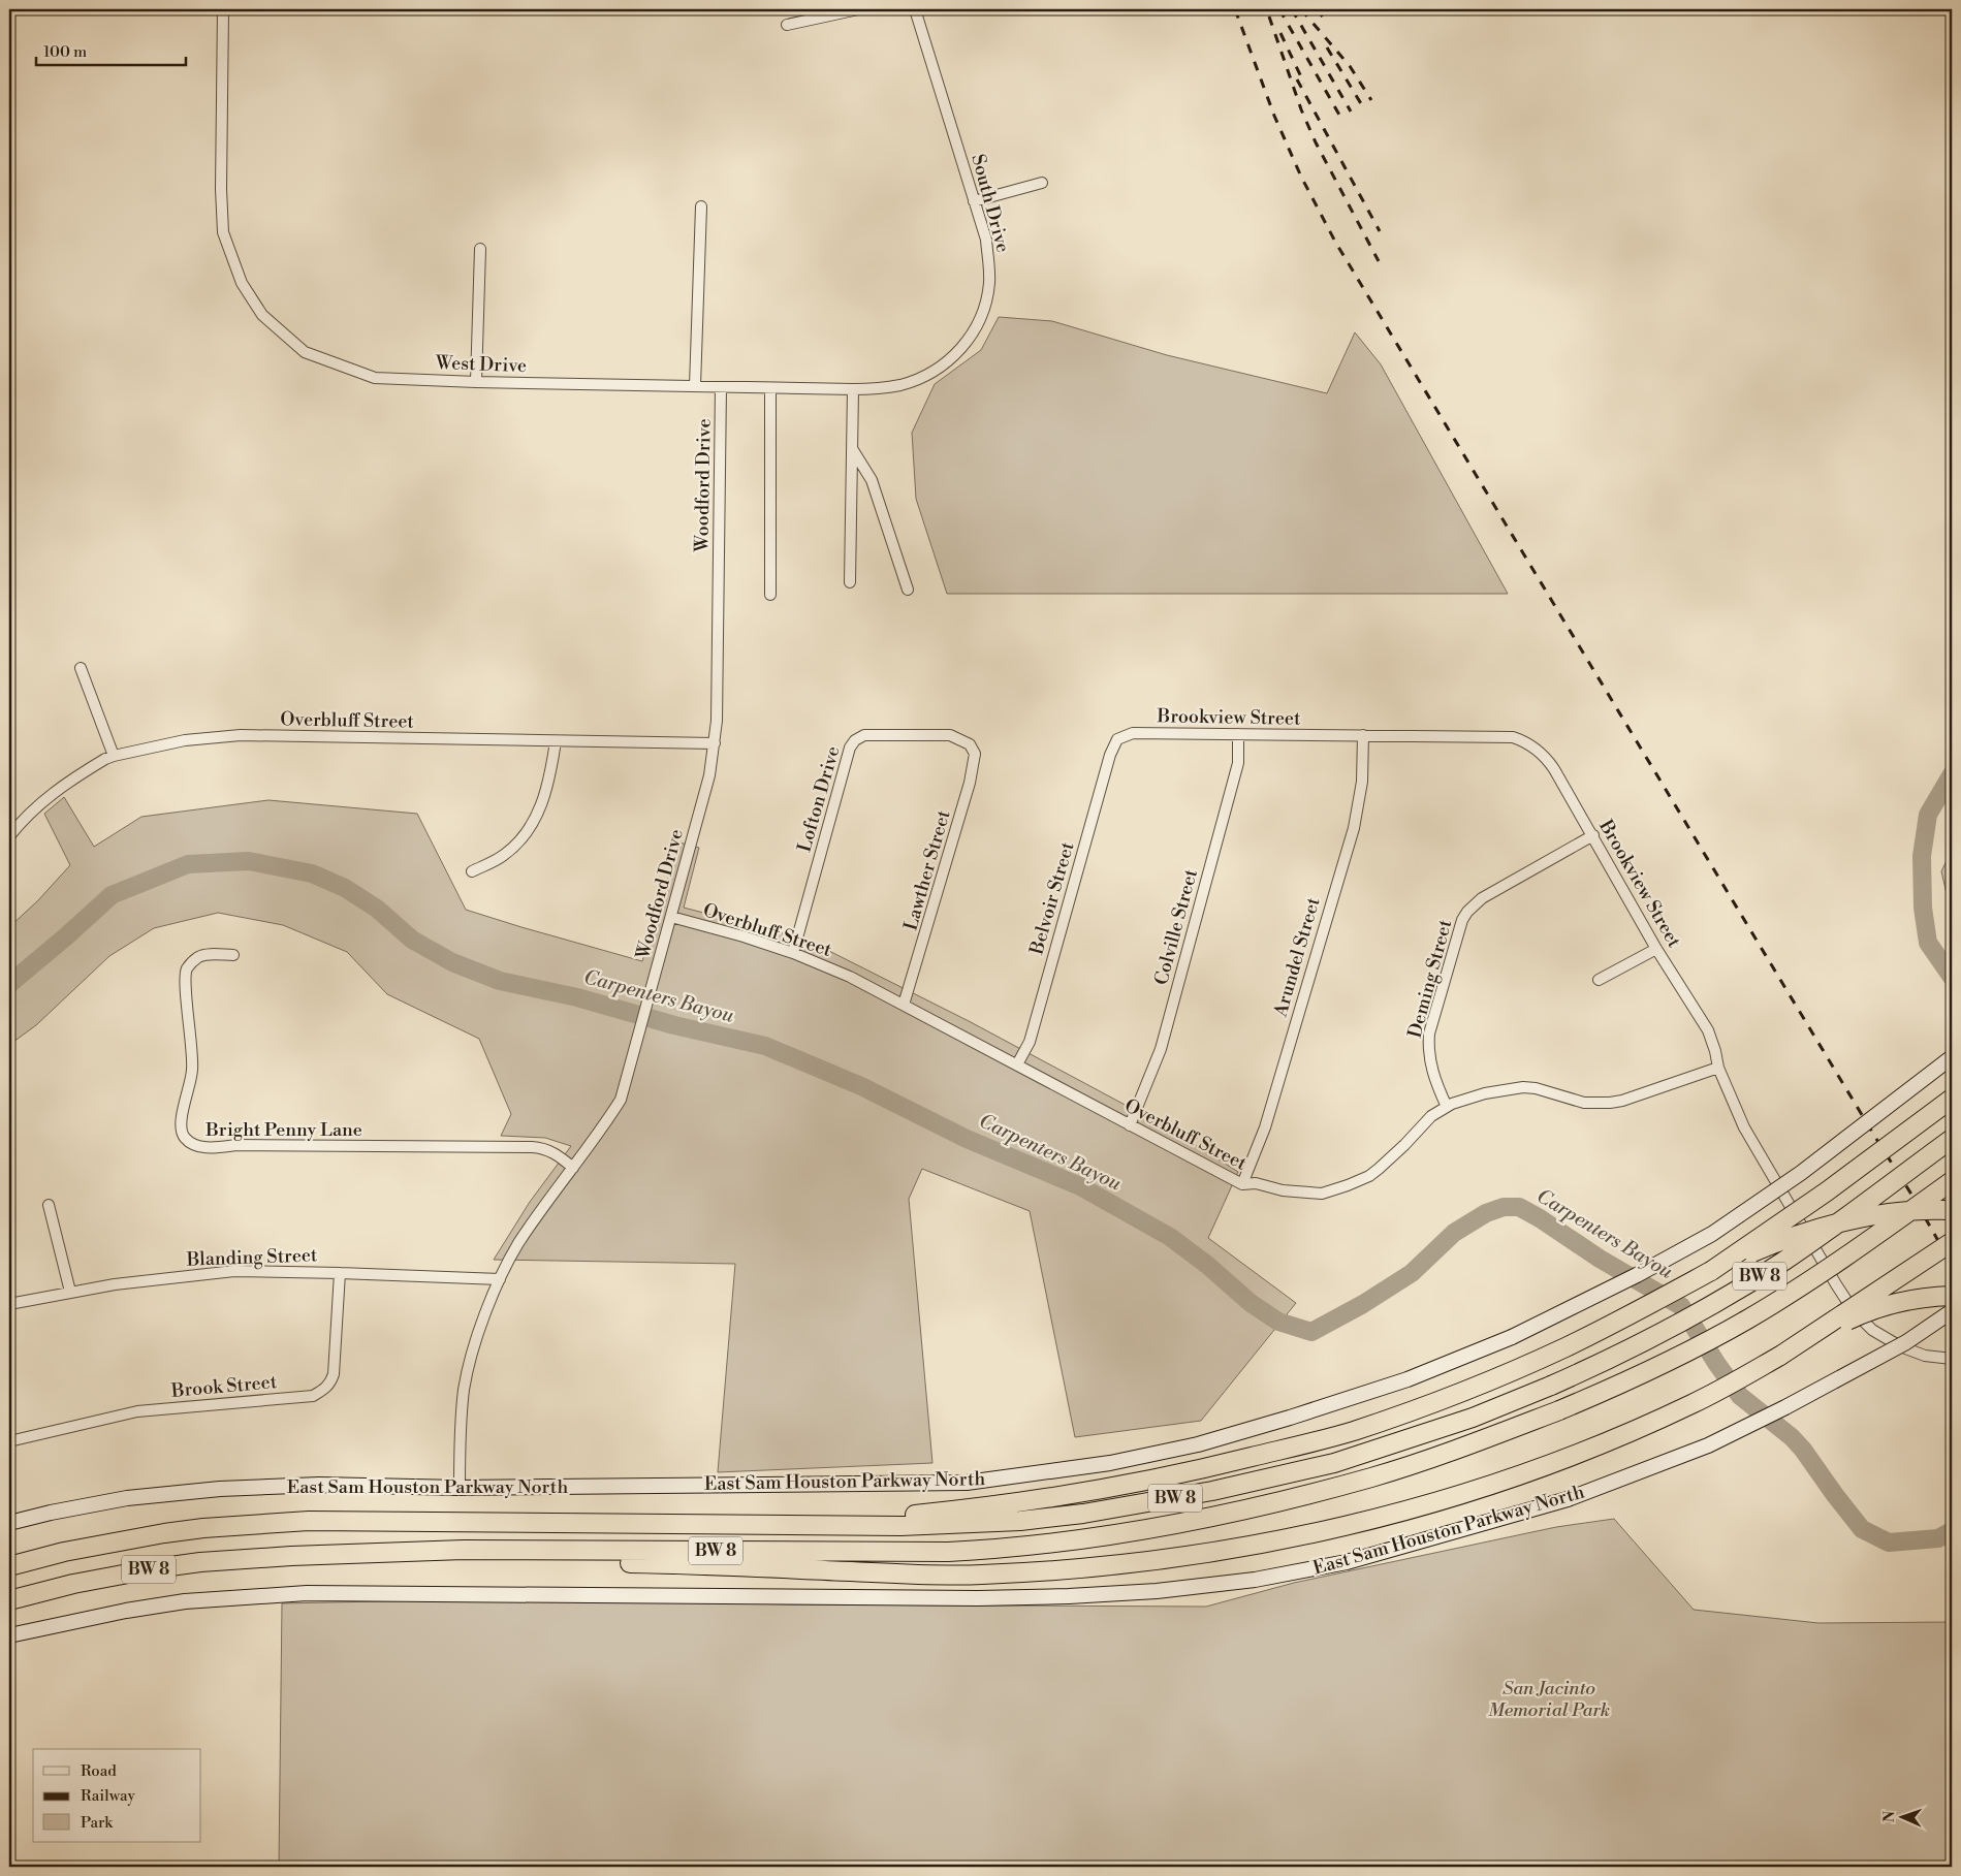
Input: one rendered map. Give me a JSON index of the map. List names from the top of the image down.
{
  "streets": {
    "highway": ["BW 8", "East Sam Houston Parkway North"],
    "street": [
      "South Drive",
      "West Drive",
      "Woodford Drive",
      "Brookview Street",
      "Overbluff Street",
      "Lofton Drive",
      "Lawther Street",
      "Belvoir Street",
      "Colville Street",
      "Arundel Street",
      "Deming Street",
      "Bright Penny Lane",
      "Blanding Street",
      "Brook Street"
    ]
  },
  "crossings": [
    ["South Drive", "West Drive"],
    ["West Drive", "Woodford Drive"],
    ["Woodford Drive", "Overbluff Street"],
    ["Woodford Drive", "Bright Penny Lane"],
    ["Woodford Drive", "Blanding Street"],
    ["Woodford Drive", "East Sam Houston Parkway North"],
    ["Brookview Street", "Overbluff Street"],
    ["Brookview Street", "Belvoir Street"],
    ["Brookview Street", "Colville Street"],
    ["Brookview Street", "Arundel Street"],
    ["Brookview Street", "Deming Street"],
    ["Overbluff Street", "Lofton Drive"],
    ["Overbluff Street", "Lawther Street"],
    ["Overbluff Street", "Belvoir Street"],
    ["Overbluff Street", "Colville Street"],
    ["Overbluff Street", "Arundel Street"],
    ["Overbluff Street", "Deming Street"],
    ["Lofton Drive", "Lawther Street"],
    ["Blanding Street", "Brook Street"]
  ],
  "water": ["Carpenters Bayou"],
  "parks": ["San Jacinto Memorial Park"],
  "legend": ["Road", "Railway", "Park"],
  "scale_bar": "100 m",
  "north": "left"
}
